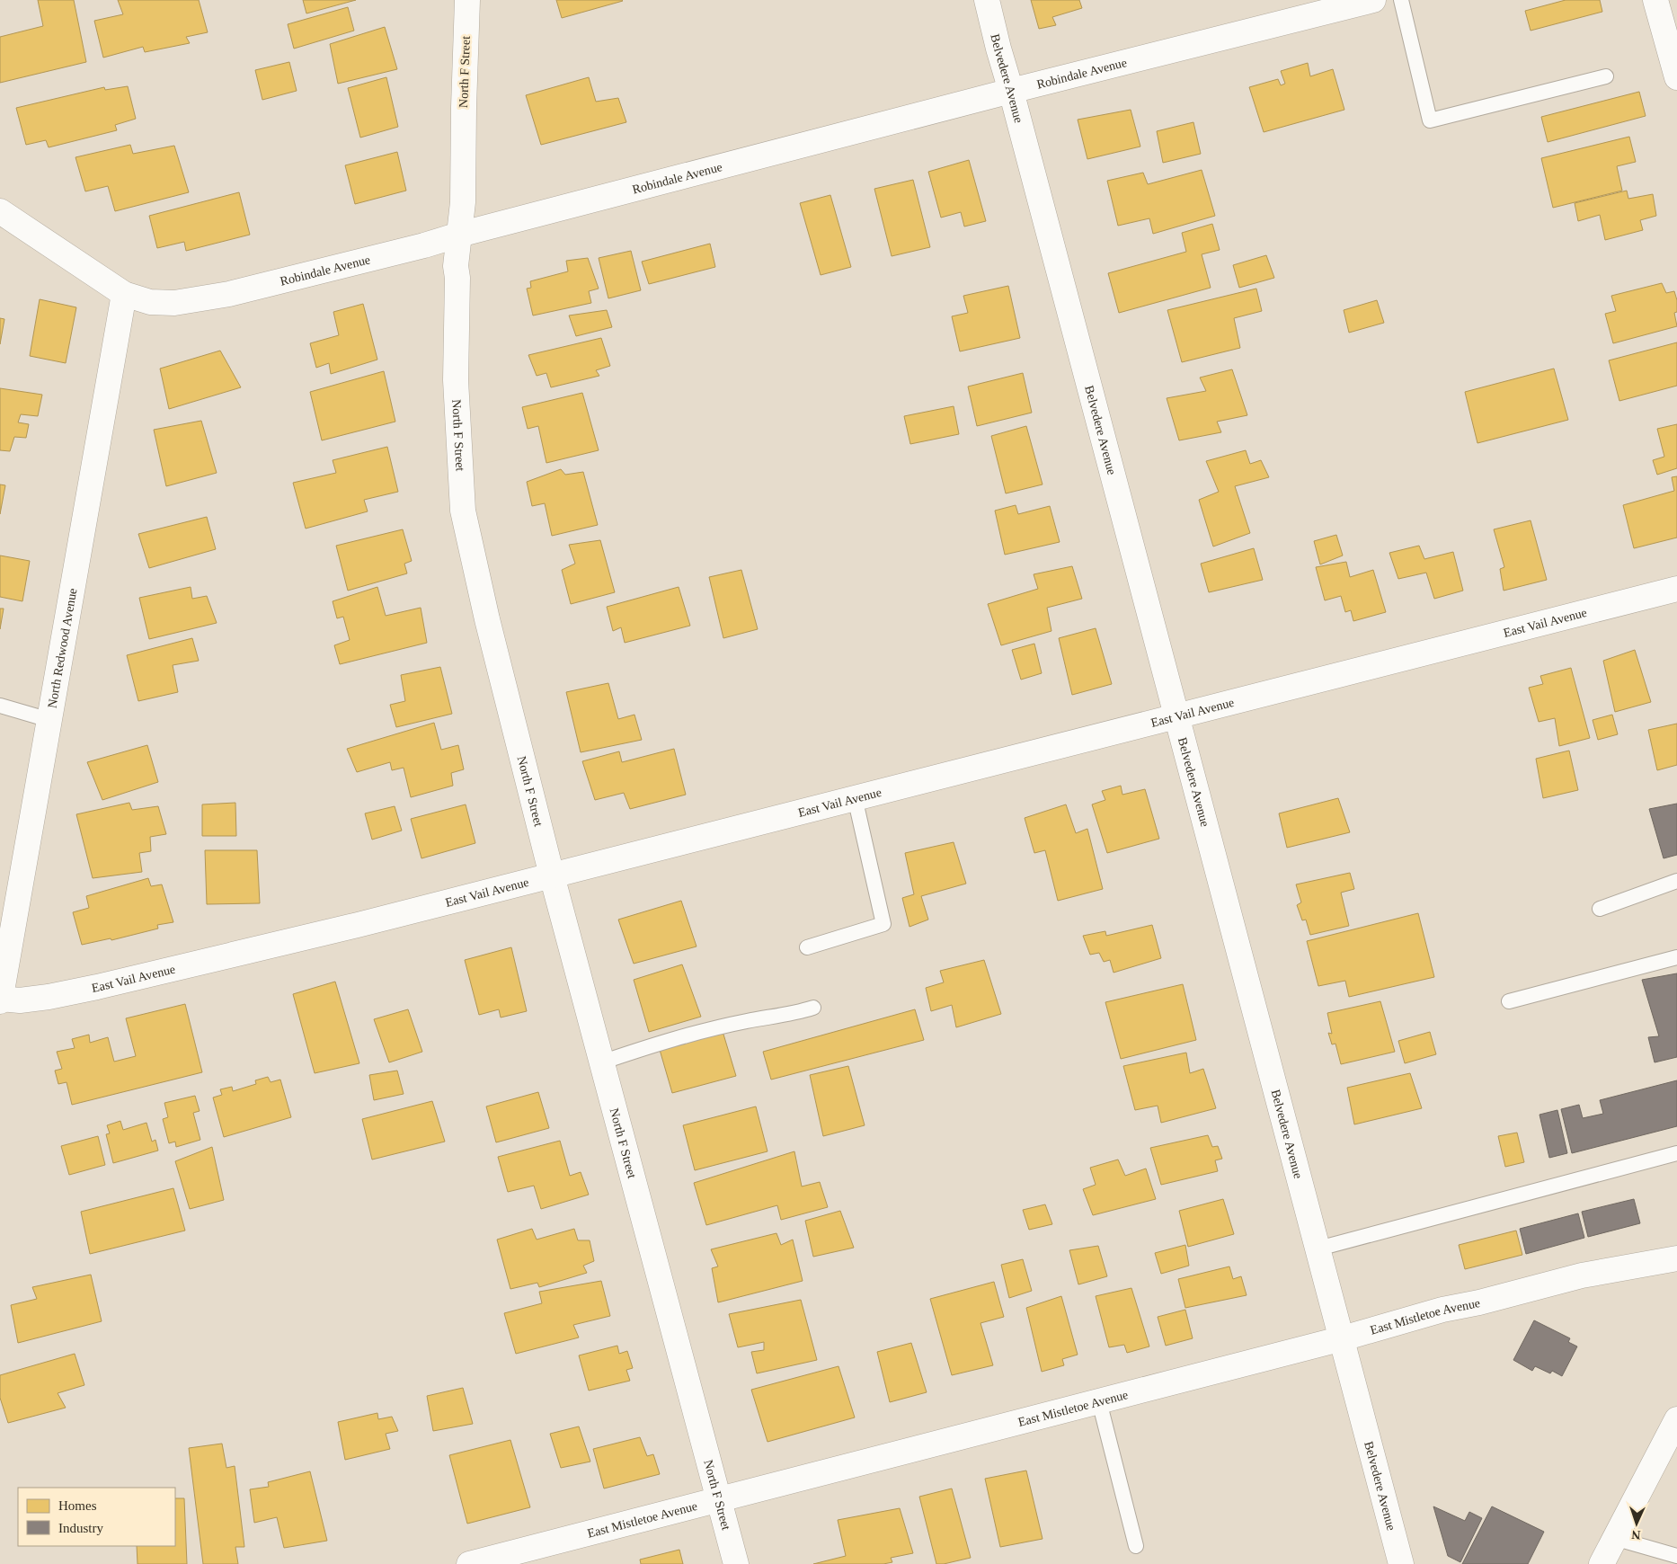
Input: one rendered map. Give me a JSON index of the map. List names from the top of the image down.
{
  "streets": {
    "street": [
      "North F Street",
      "Robindale Avenue",
      "Belvedere Avenue",
      "East Vail Avenue",
      "North Redwood Avenue",
      "East Mistletoe Avenue"
    ]
  },
  "crossings": [
    ["North F Street", "Robindale Avenue"],
    ["North F Street", "East Vail Avenue"],
    ["North F Street", "East Mistletoe Avenue"],
    ["Robindale Avenue", "Belvedere Avenue"],
    ["Robindale Avenue", "North Redwood Avenue"],
    ["Belvedere Avenue", "East Vail Avenue"],
    ["Belvedere Avenue", "East Mistletoe Avenue"],
    ["East Vail Avenue", "North Redwood Avenue"]
  ],
  "legend": ["Homes", "Industry"],
  "north": "bottom"
}
